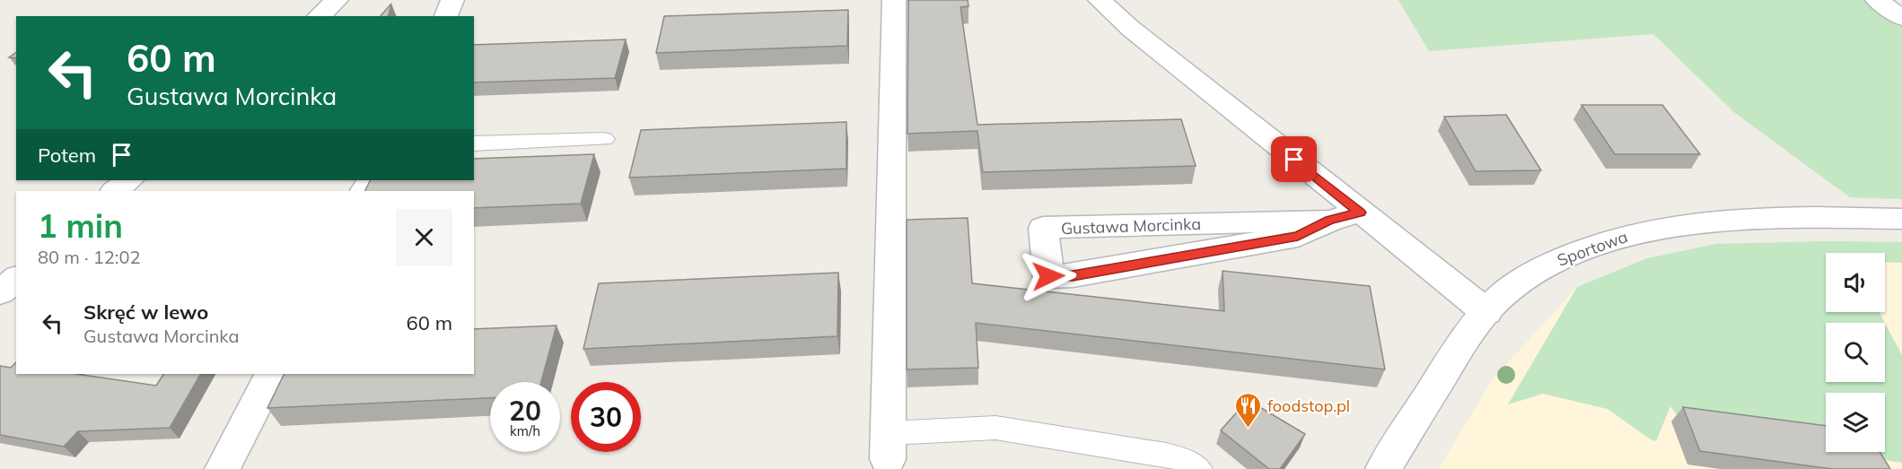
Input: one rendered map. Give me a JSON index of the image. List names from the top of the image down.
{
  "streets": {
    "street": ["Gustawa Morcinka", "Sportowa"]
  },
  "places": {
    "restaurant": ["foodstop.pl"]
  },
  "page": {
    "turn": ["60 m", "Gustawa Morcinka"],
    "then": "Potem",
    "heading": ["1 min", "80 m · 12:02"],
    "list": [
      {
        "name": "Skręć w lewo",
        "note": "Gustawa Morcinka",
        "value": "60 m"
      }
    ],
    "speed": "20 km/h",
    "limit": "30"
  }
}
